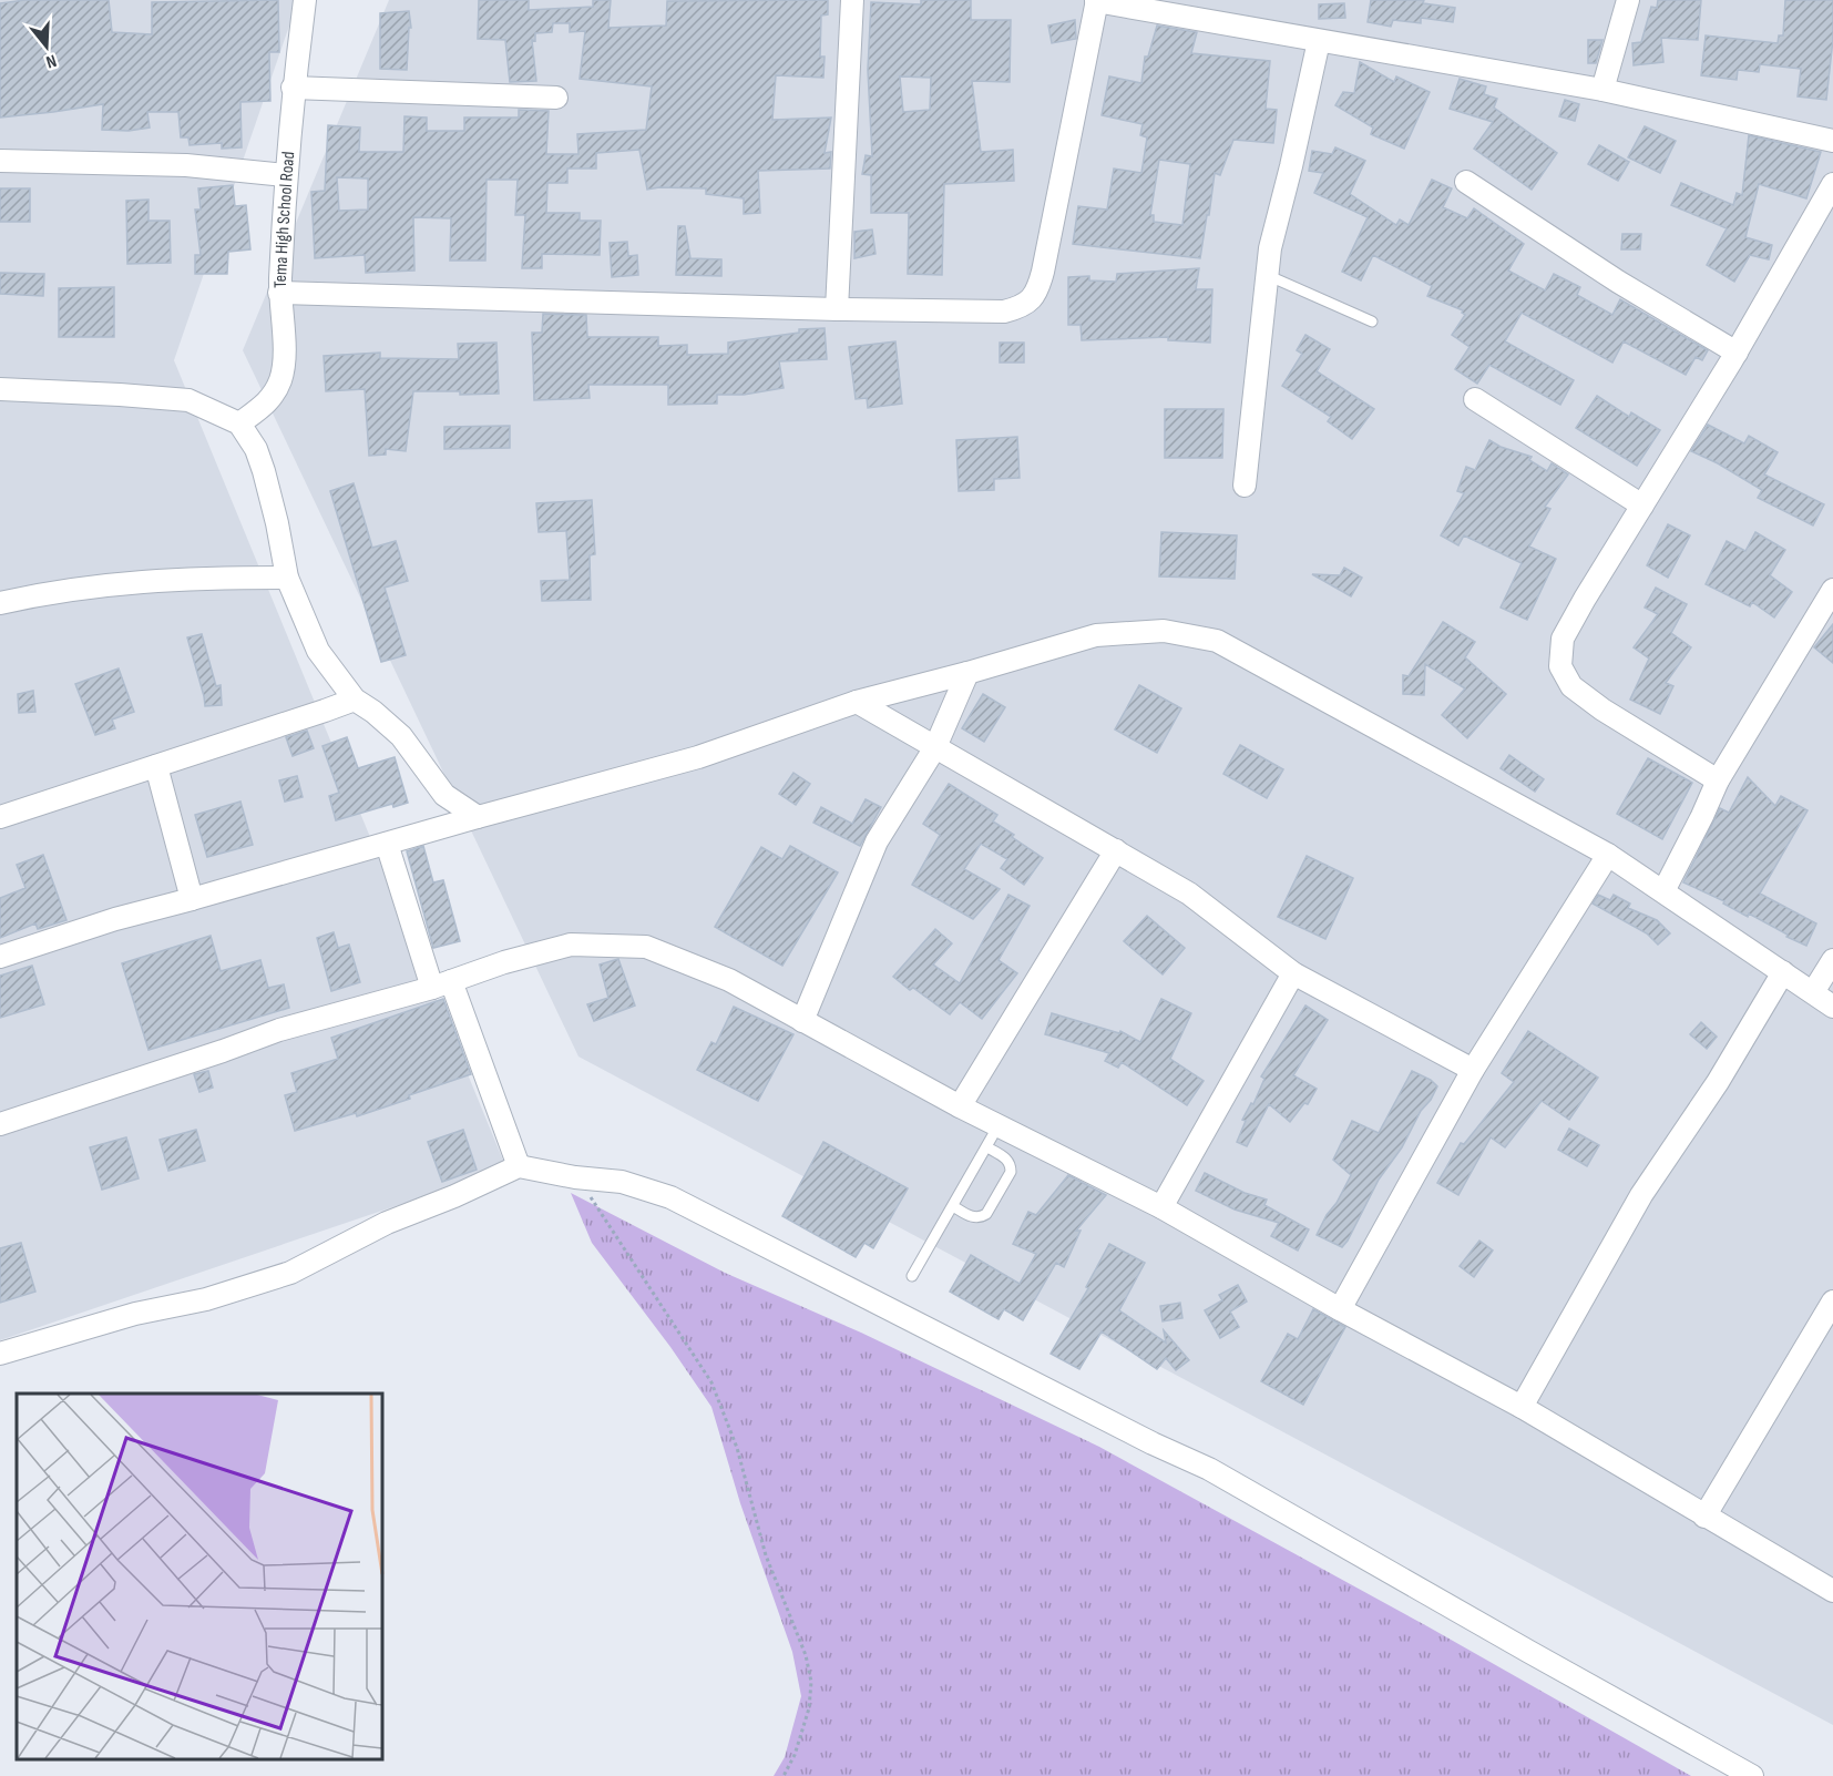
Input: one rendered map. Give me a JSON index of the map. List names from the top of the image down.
{
  "streets": {
    "street": ["Tema High School Road"]
  },
  "north": "bottom"
}
